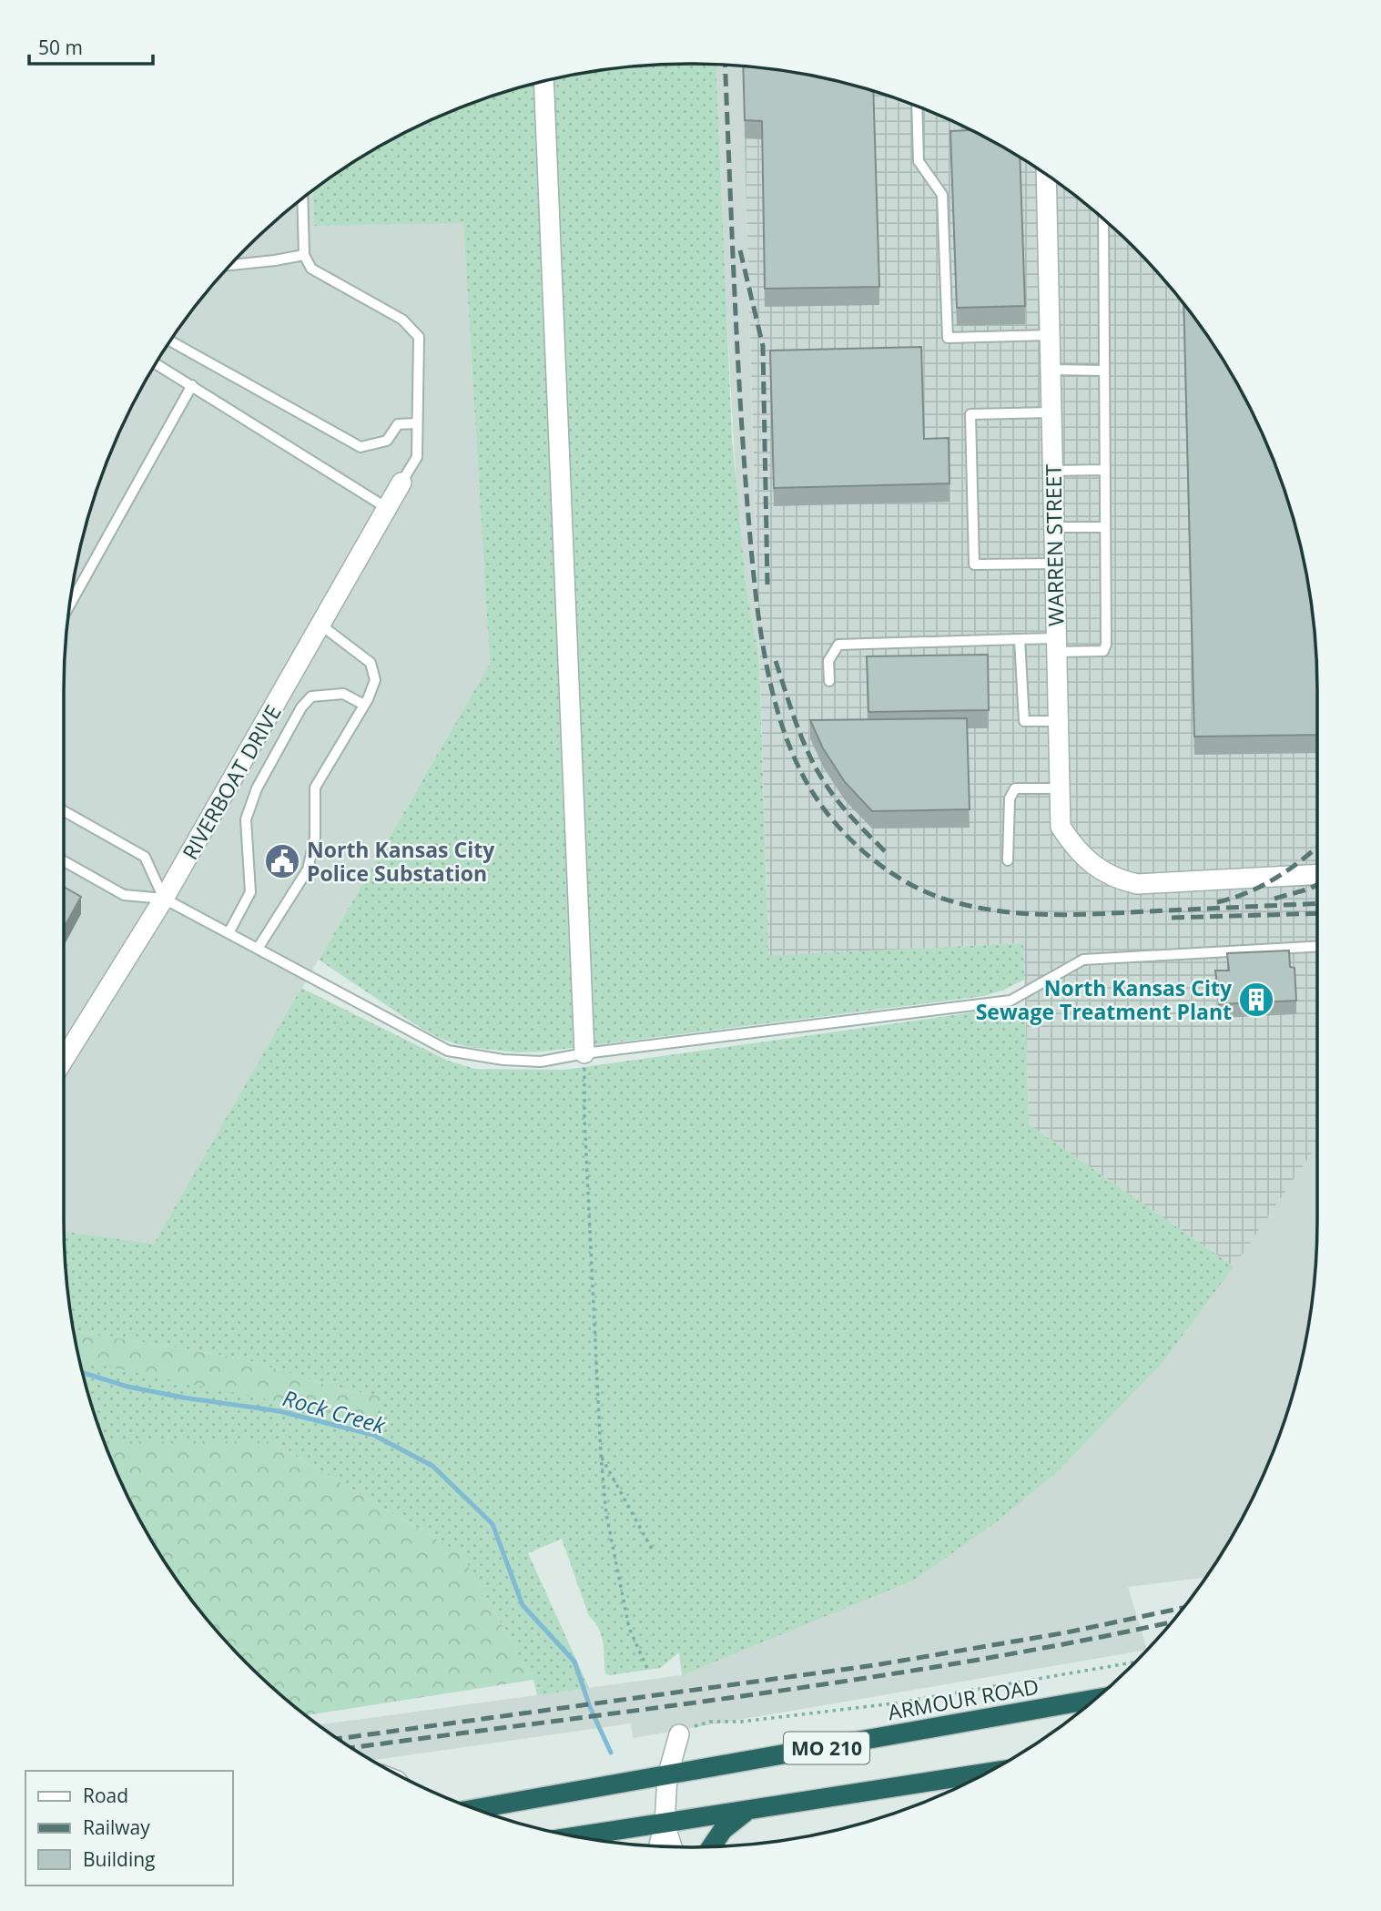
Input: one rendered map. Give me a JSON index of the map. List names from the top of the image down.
{
  "streets": {
    "highway": ["ARMOUR ROAD", "MO 210"],
    "street": ["WARREN STREET", "RIVERBOAT DRIVE"]
  },
  "crossings": [
    ["ARMOUR ROAD", "MO 210"]
  ],
  "water": ["Rock Creek"],
  "places": {
    "public building": ["North Kansas City Police Substation"],
    "building": ["North Kansas City Sewage Treatment Plant"]
  },
  "legend": ["Road", "Railway", "Building"],
  "scale_bar": "50 m"
}
